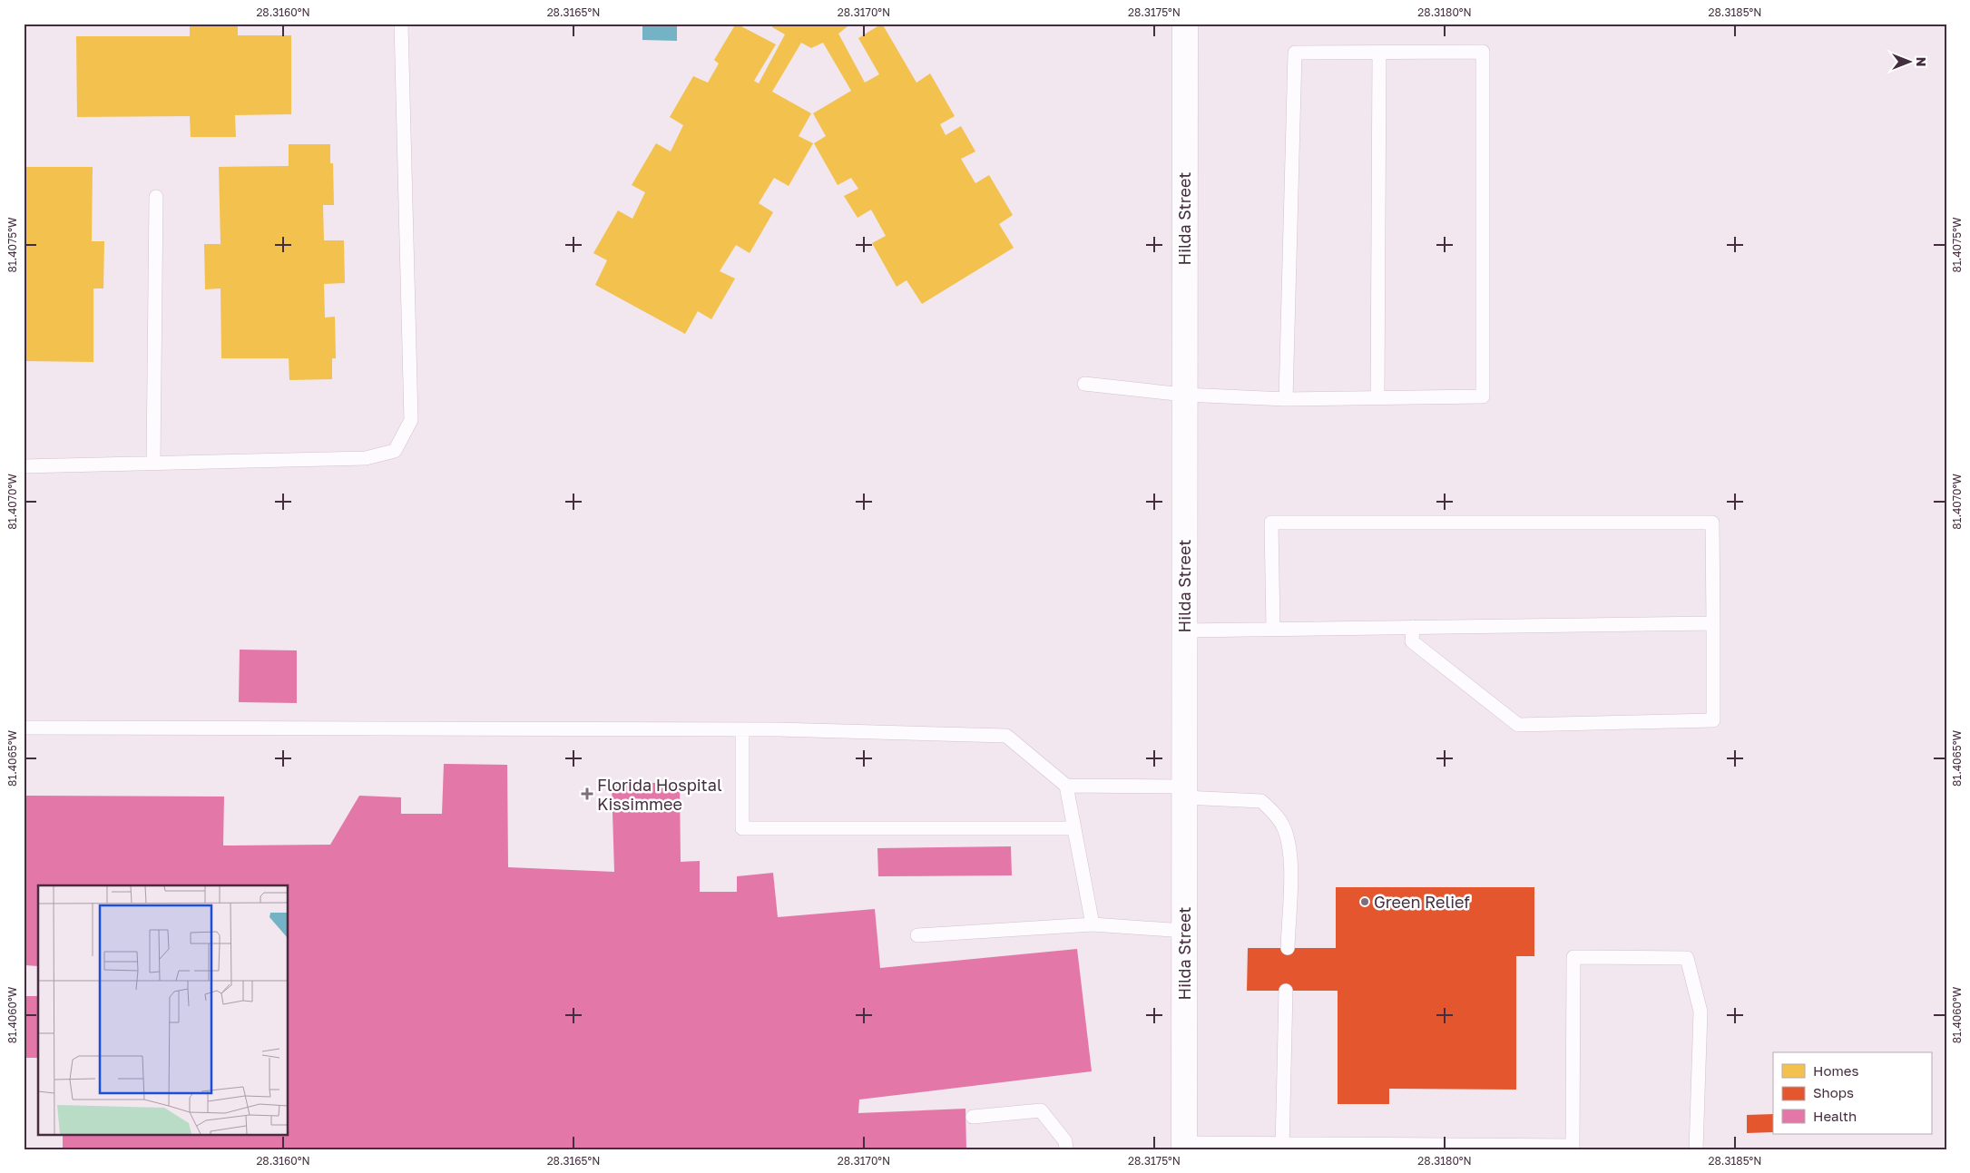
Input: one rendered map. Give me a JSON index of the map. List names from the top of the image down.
{
  "streets": {
    "street": ["Hilda Street"]
  },
  "places": {
    "health": ["Florida Hospital Kissimmee"],
    "other": ["Green Relief"]
  },
  "legend": ["Homes", "Shops", "Health"],
  "north": "right",
  "coordinates": [
    "28.3160°N",
    "28.3165°N",
    "28.3170°N",
    "28.3175°N",
    "28.3180°N",
    "28.3185°N",
    "81.4075°W",
    "81.4070°W",
    "81.4065°W",
    "81.4060°W"
  ]
}
